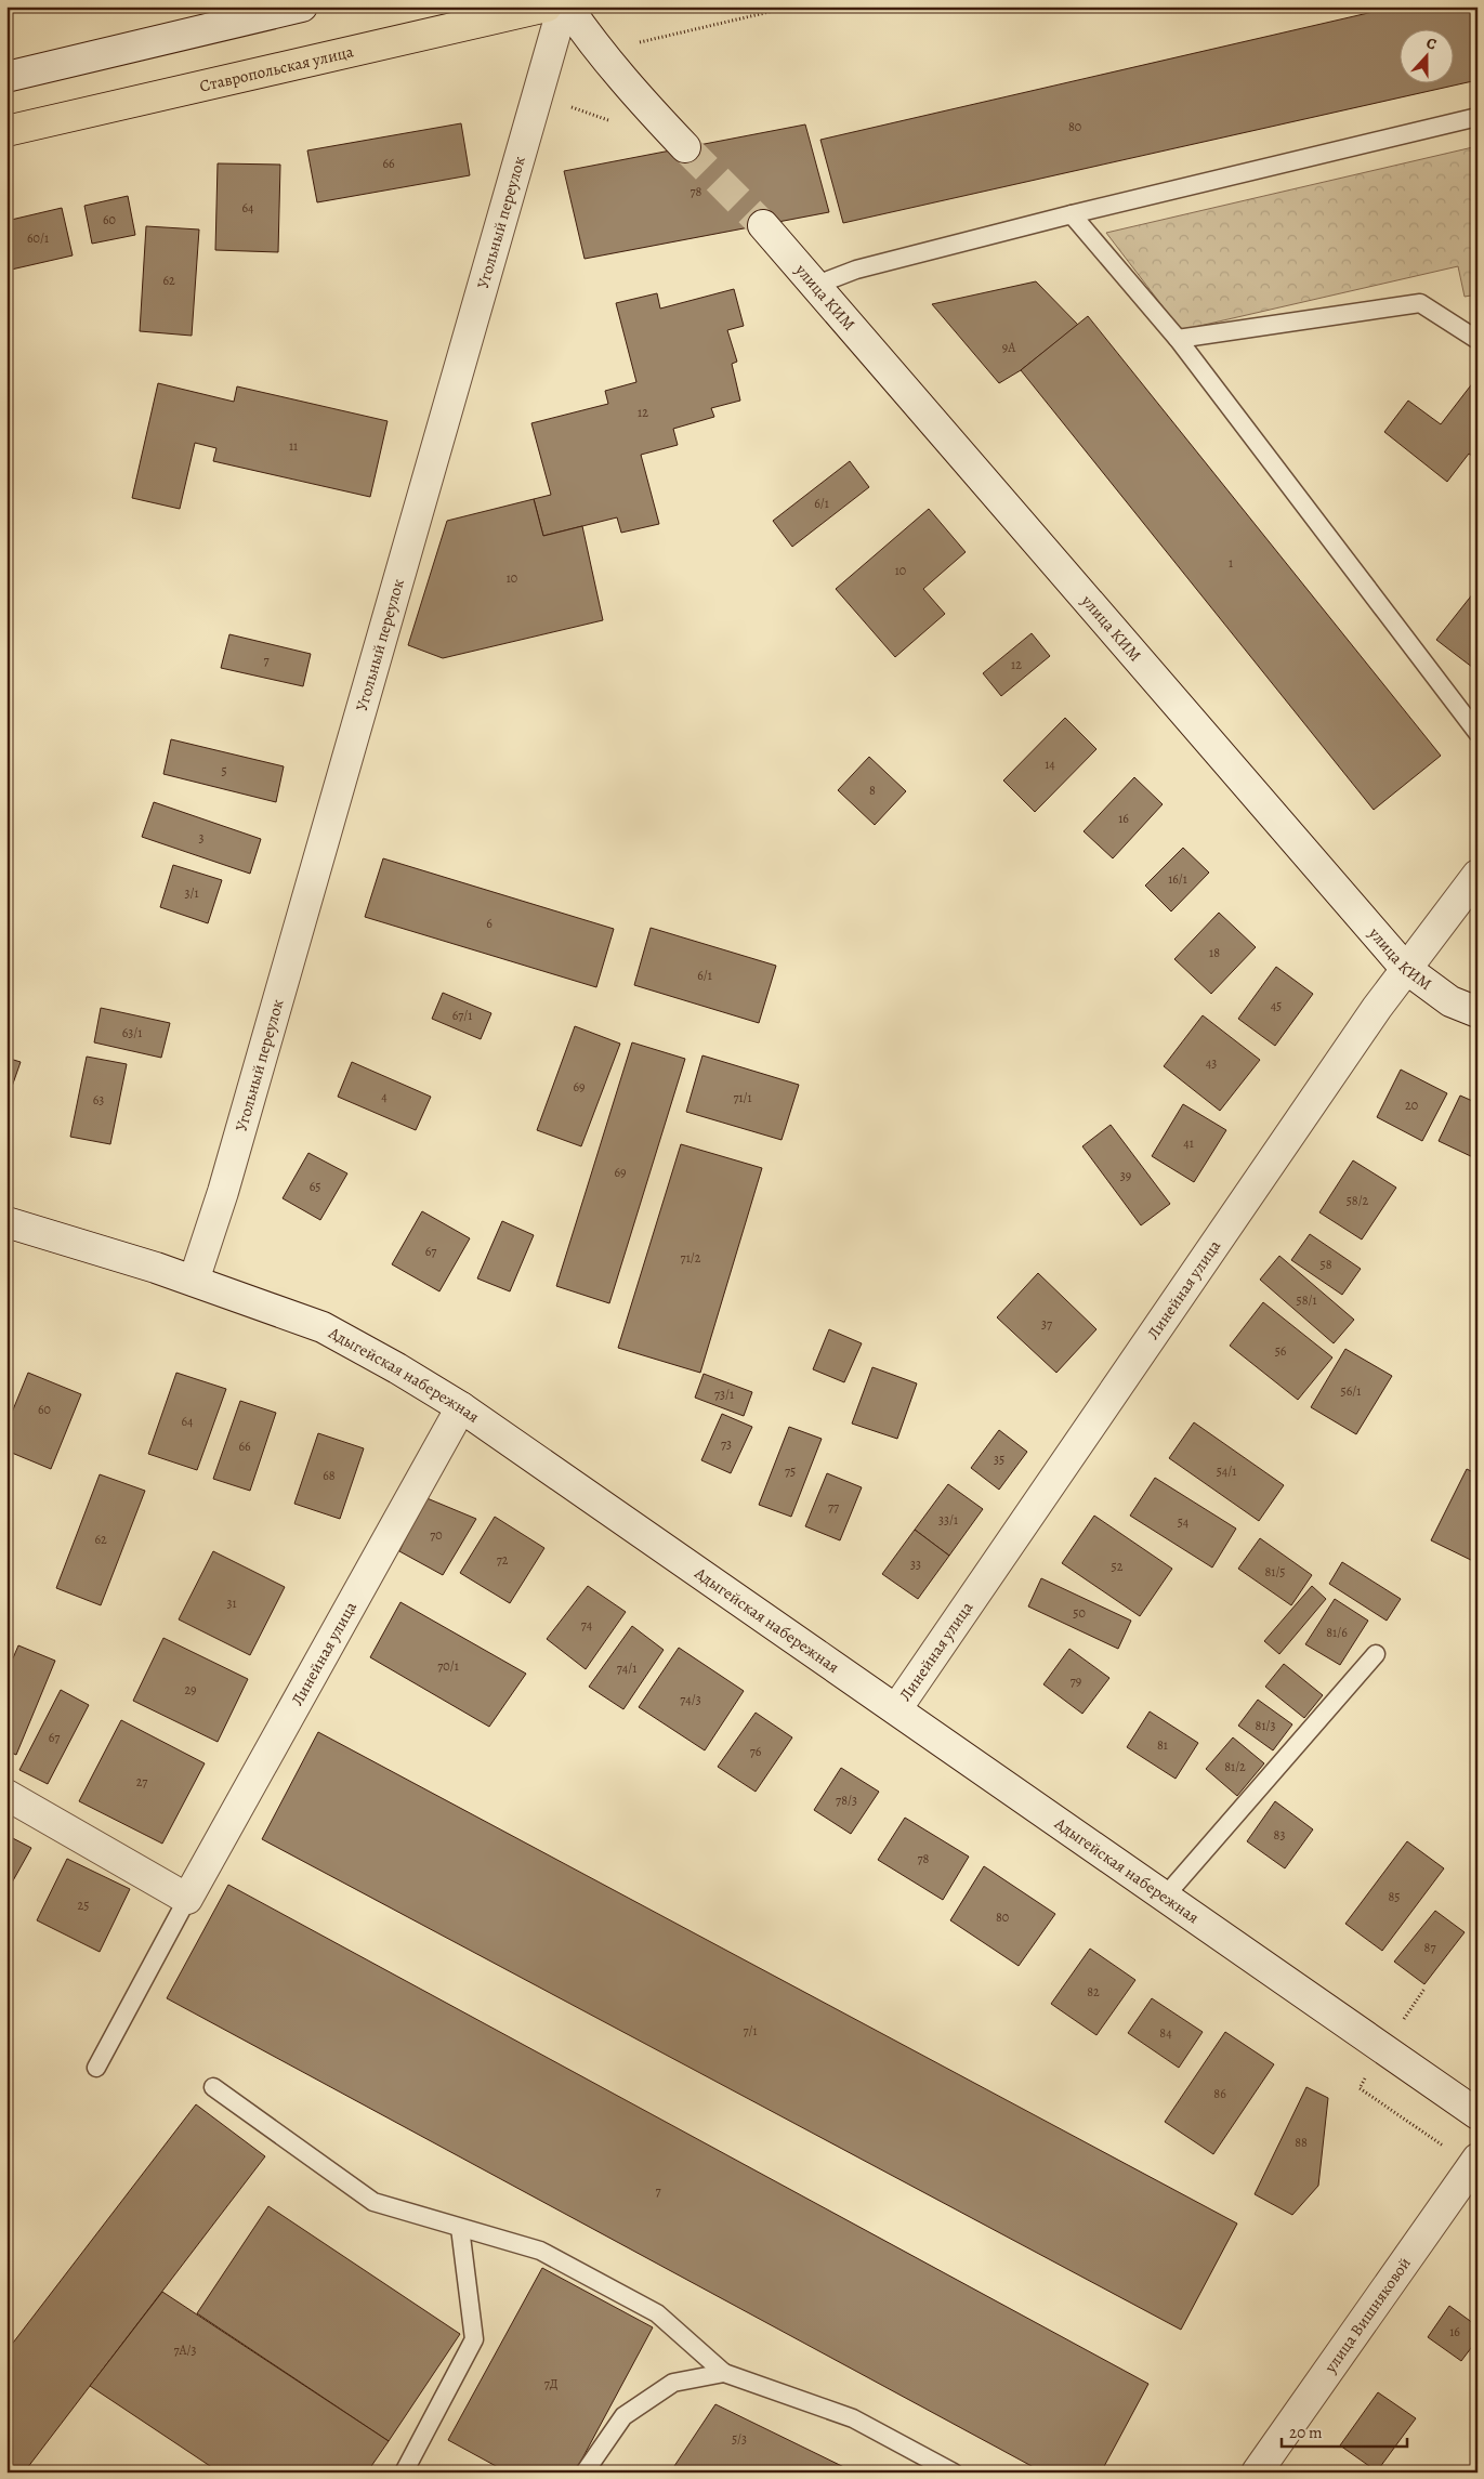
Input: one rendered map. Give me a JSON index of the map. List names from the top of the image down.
{
  "streets": {
    "main road": ["Ставропольская улица"],
    "street": [
      "Угольный переулок",
      "улица КИМ",
      "Линейная улица",
      "Адыгейская набережная",
      "улица Вишняковой"
    ]
  },
  "crossings": [
    ["Угольный переулок", "Адыгейская набережная"],
    ["улица КИМ", "Линейная улица"],
    ["Линейная улица", "Адыгейская набережная"]
  ],
  "house_numbers": [
    "80",
    "66",
    "78",
    "64",
    "60",
    "60/1",
    "62",
    "9А",
    "12",
    "11",
    "6/1",
    "1",
    "10",
    "10",
    "7",
    "12",
    "14",
    "5",
    "8",
    "16",
    "3",
    "16/1",
    "3/1",
    "6",
    "18",
    "6/1",
    "45",
    "67/1",
    "63/1",
    "43",
    "69",
    "4",
    "71/1",
    "63",
    "20",
    "41",
    "69",
    "39",
    "65",
    "58/2",
    "67",
    "71/2",
    "58",
    "58/1",
    "37",
    "56",
    "56/1",
    "73/1",
    "60",
    "64",
    "73",
    "66",
    "35",
    "75",
    "54/1",
    "68",
    "77",
    "33/1",
    "54",
    "70",
    "62",
    "72",
    "33",
    "52",
    "81/5",
    "31",
    "50",
    "74",
    "81/6",
    "70/1",
    "74/1",
    "79",
    "29",
    "74/3",
    "81/3",
    "67",
    "81",
    "76",
    "81/2",
    "27",
    "78/3",
    "83",
    "78",
    "85",
    "25",
    "80",
    "87",
    "82",
    "7/1",
    "84",
    "86",
    "88",
    "7",
    "16",
    "7А/3",
    "7Д",
    "5/3"
  ],
  "scale_bar": "20 m",
  "north": "top"
}
